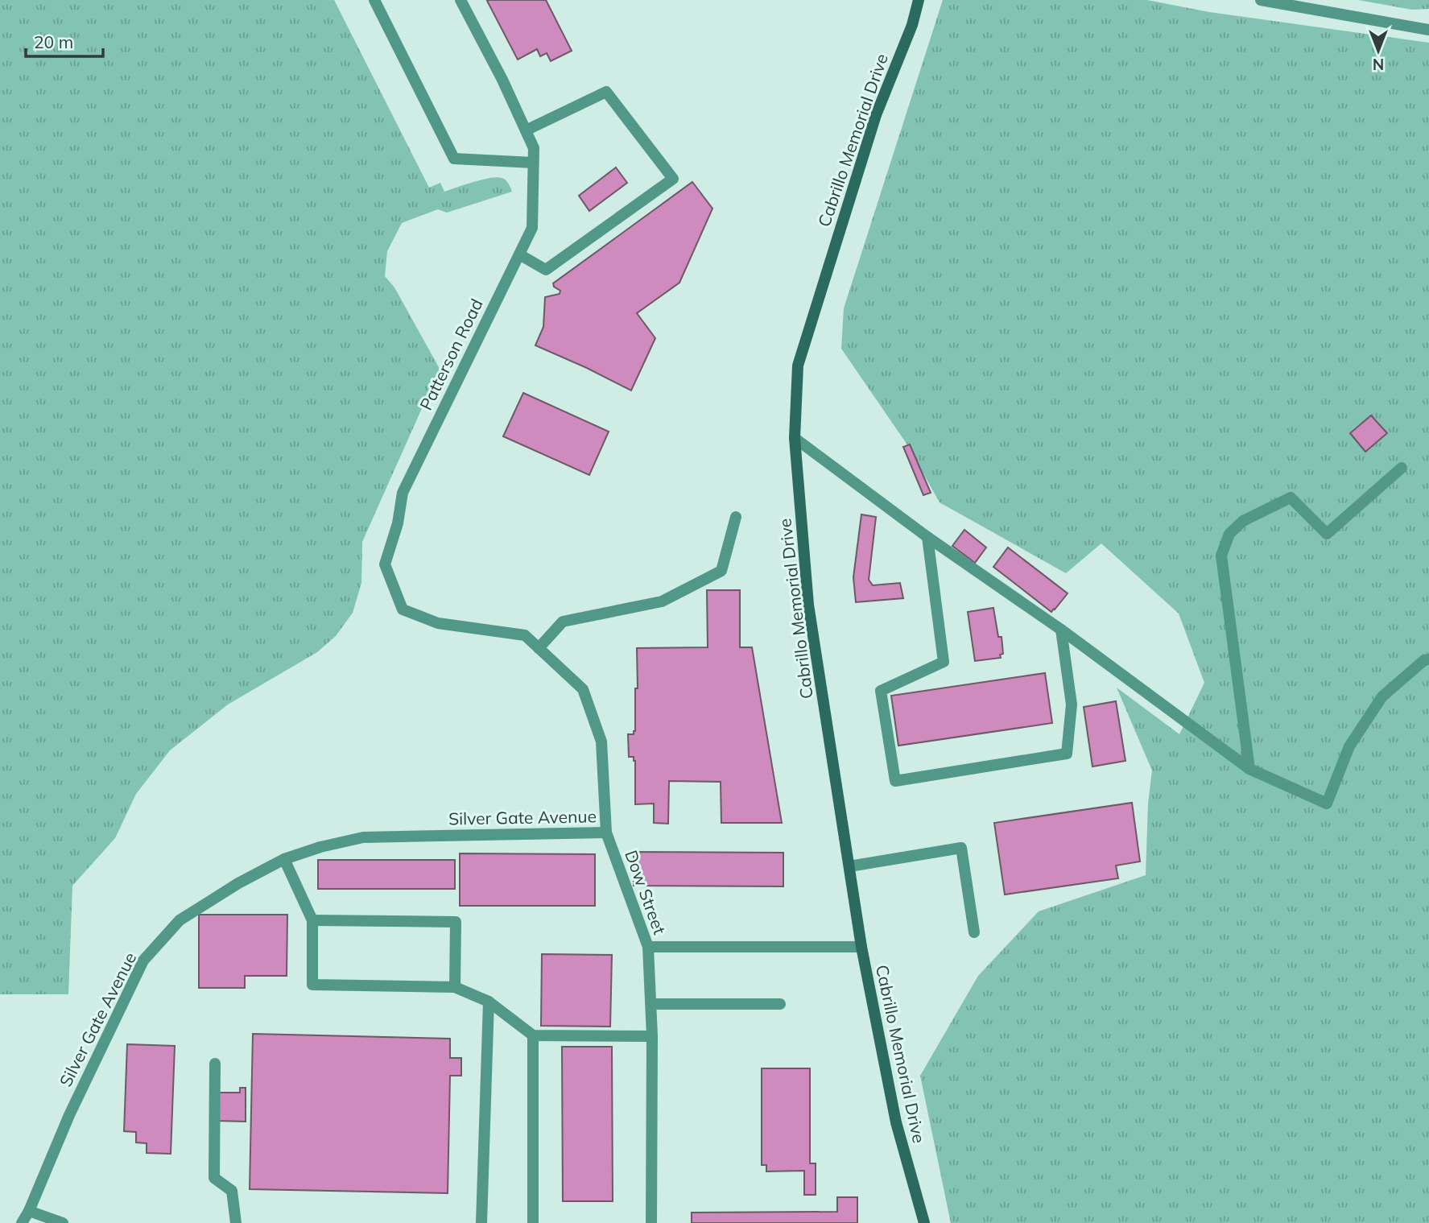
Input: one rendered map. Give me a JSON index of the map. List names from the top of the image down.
{
  "streets": {
    "main road": ["Cabrillo Memorial Drive"],
    "street": ["Patterson Road", "Silver Gate Avenue", "Dow Street"]
  },
  "crossings": [
    ["Patterson Road", "Dow Street"],
    ["Silver Gate Avenue", "Dow Street"]
  ],
  "scale_bar": "20 m",
  "north": "bottom"
}
